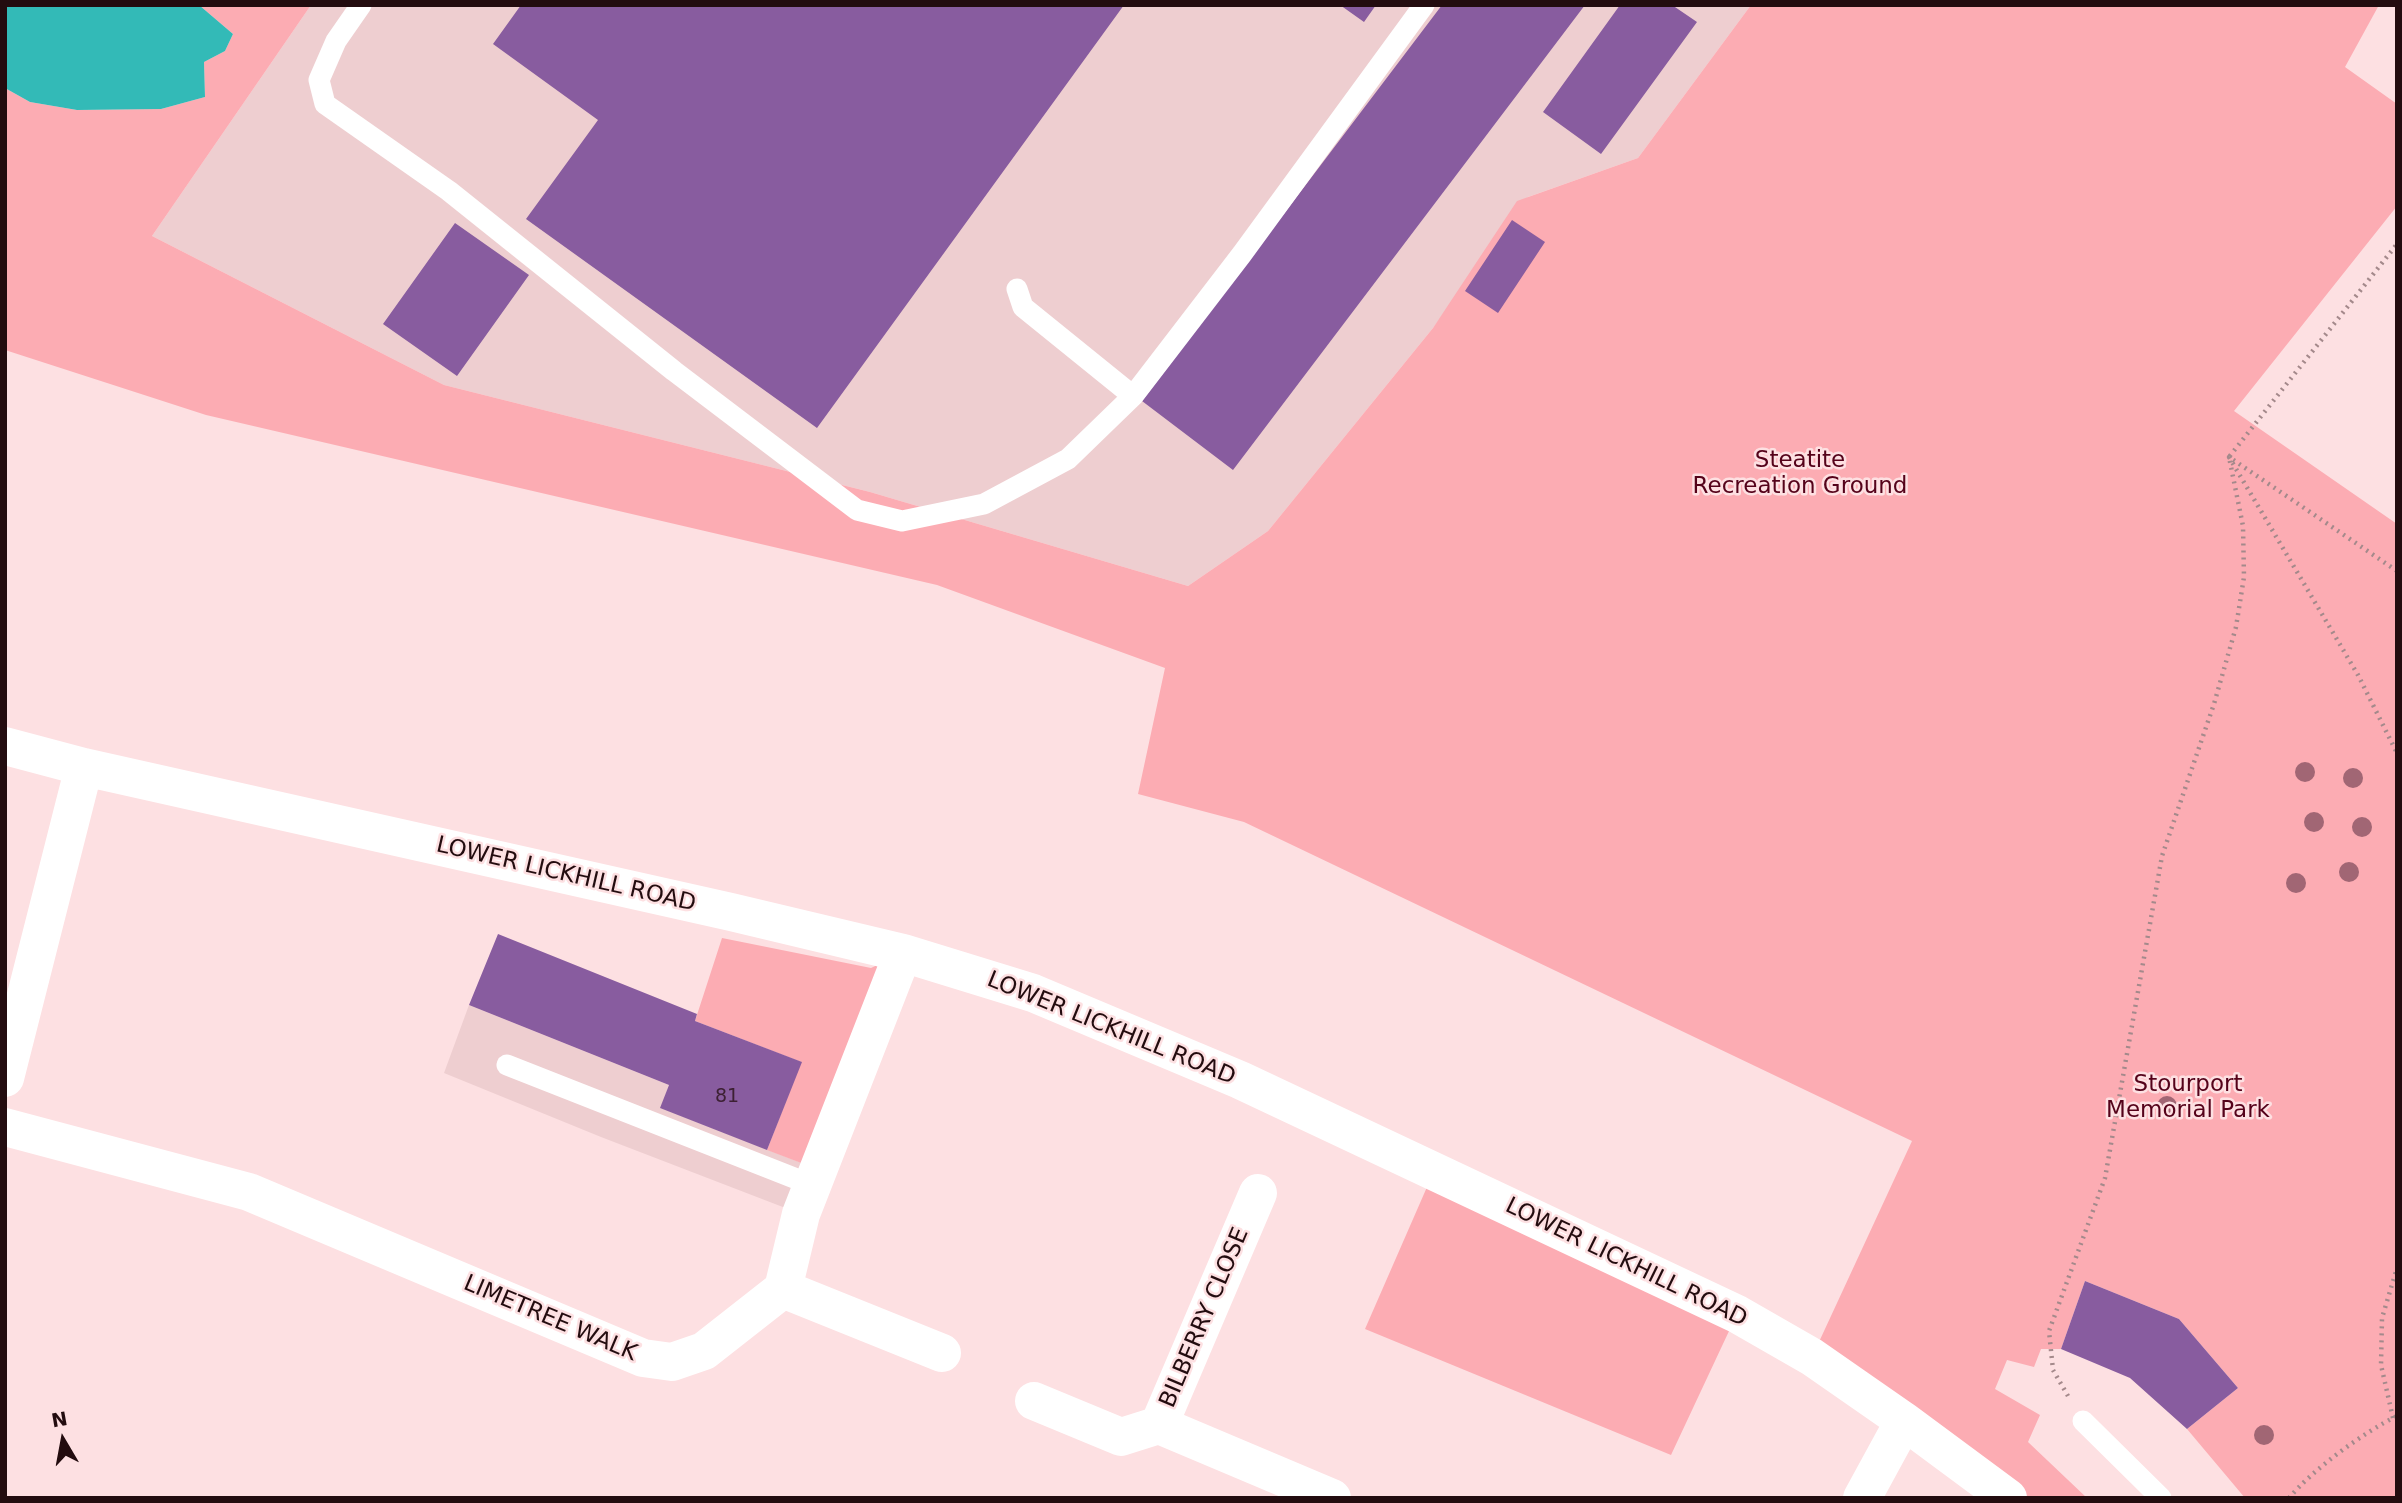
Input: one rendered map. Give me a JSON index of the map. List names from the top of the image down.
{
  "streets": {
    "street": ["LOWER LICKHILL ROAD", "BILBERRY CLOSE", "LIMETREE WALK"]
  },
  "parks": ["Steatite Recreation Ground", "Stourport Memorial Park"],
  "house_numbers": ["81"],
  "north": "top"
}
